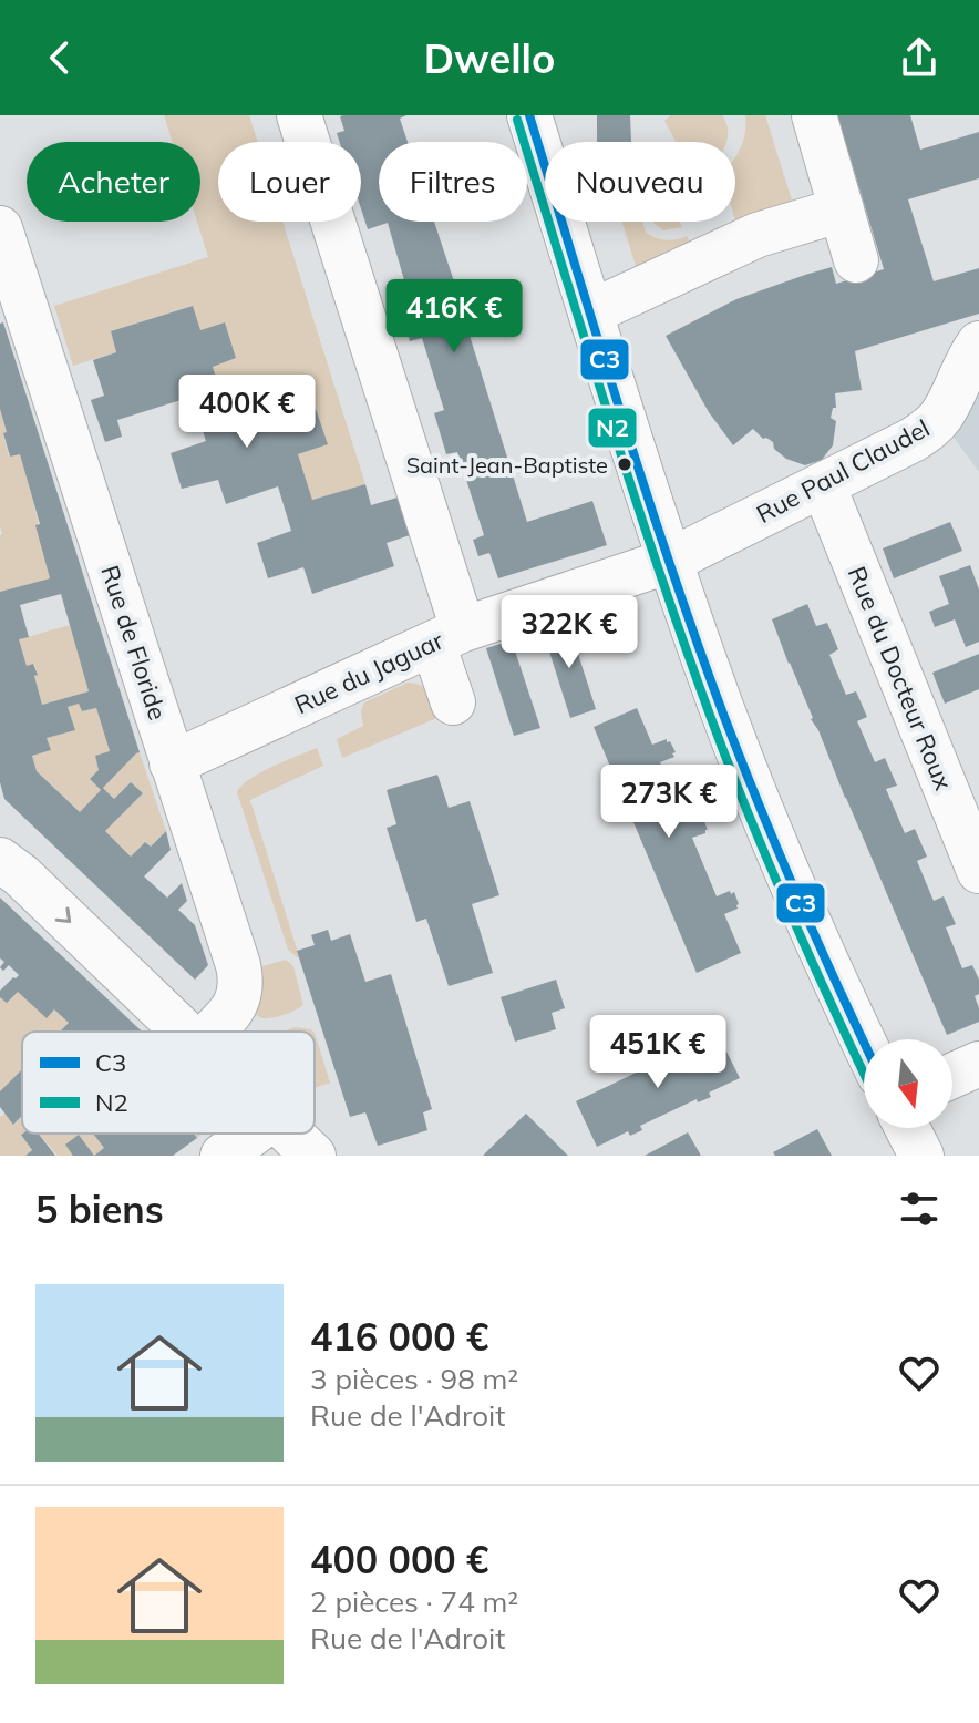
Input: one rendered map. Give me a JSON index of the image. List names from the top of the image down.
{
  "streets": {
    "street": [
      "Rue Paul Claudel",
      "Rue de Floride",
      "Rue du Jaguar",
      "Rue du Docteur Roux"
    ]
  },
  "crossings": [
    ["Rue Paul Claudel", "Rue du Jaguar"],
    ["Rue Paul Claudel", "Rue du Docteur Roux"],
    ["Rue de Floride", "Rue du Jaguar"]
  ],
  "places": ["Saint-Jean-Baptiste"],
  "lines": ["transit line C3", "transit line N2"],
  "legend": ["C3", "N2"],
  "north": "bottom",
  "page": {
    "header": "Dwello",
    "chip": [
      "Acheter",
      "Louer",
      "Filtres",
      "Nouveau"
    ],
    "price": [
      "416K €",
      "400K €",
      "322K €",
      "273K €",
      "451K €"
    ],
    "heading": "5 biens",
    "list": [
      {
        "name": "416 000 €",
        "note": "3 pièces · 98 m² · Rue de l'Adroit"
      },
      {
        "name": "400 000 €",
        "note": "2 pièces · 74 m² · Rue de l'Adroit"
      }
    ]
  }
}
